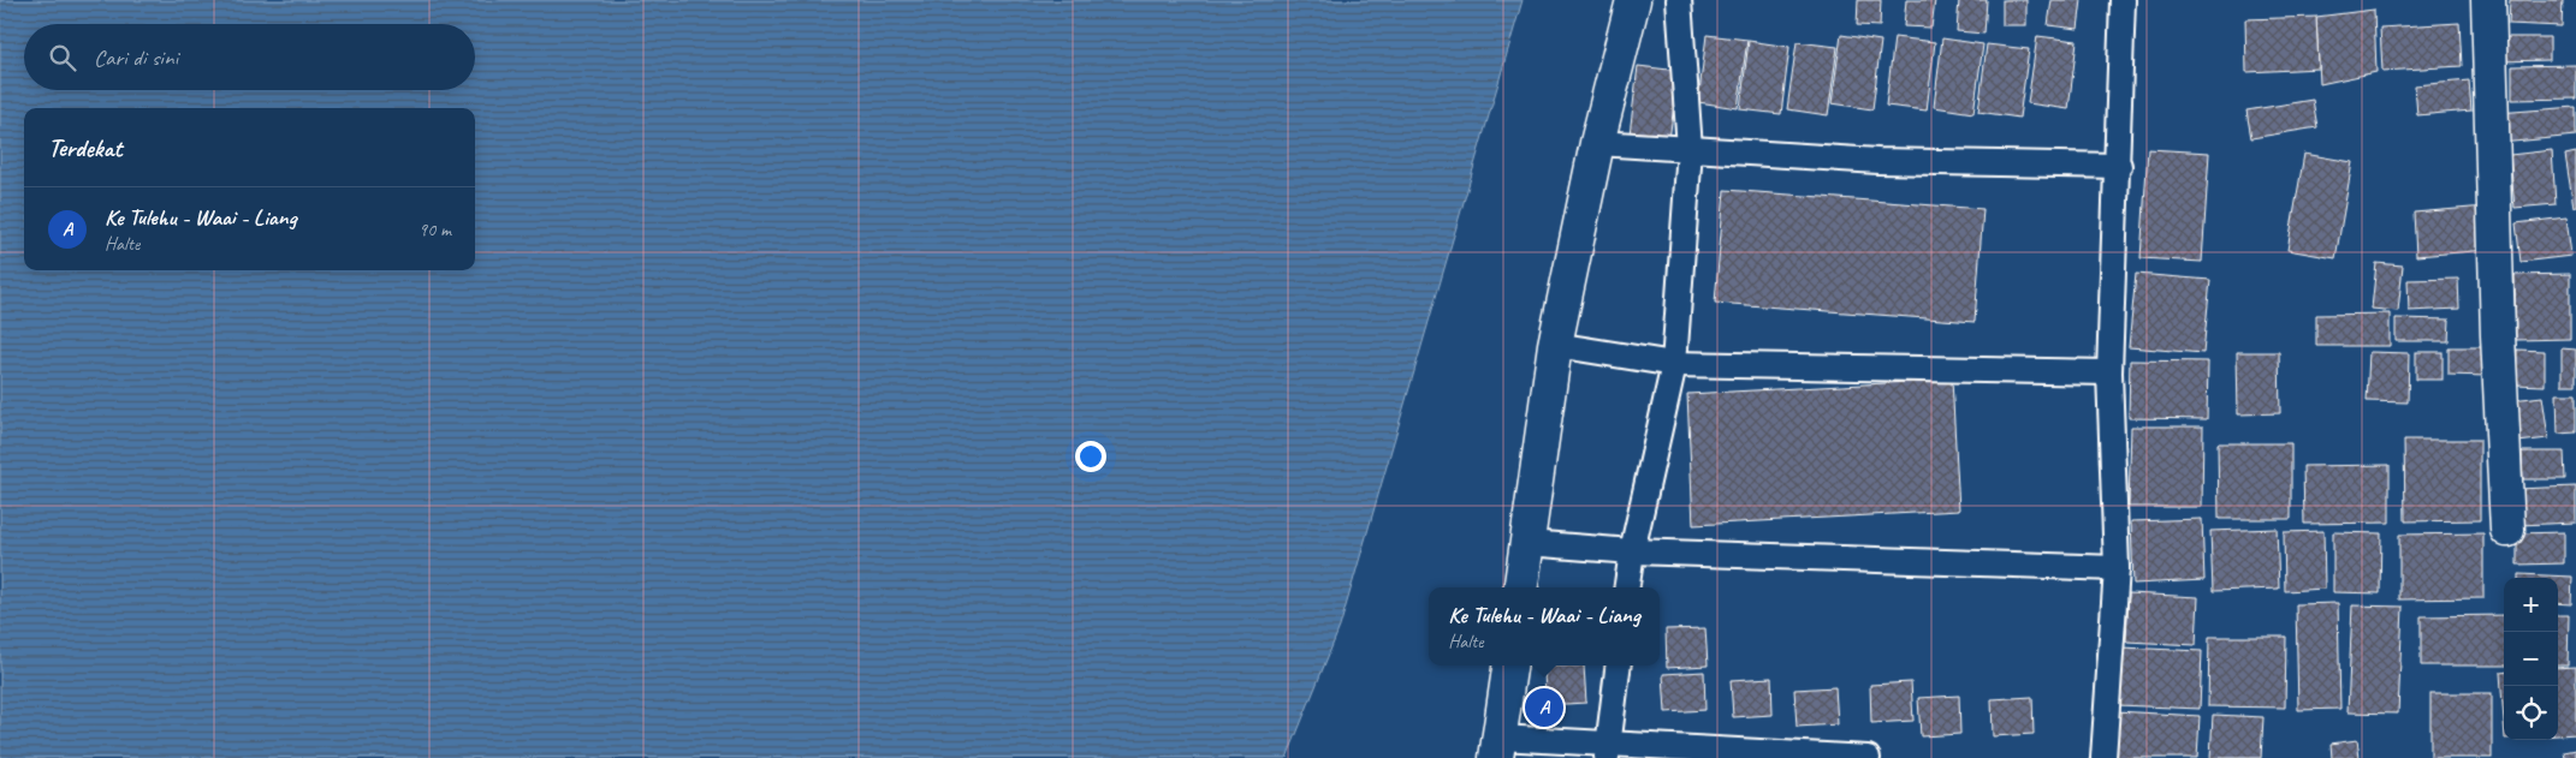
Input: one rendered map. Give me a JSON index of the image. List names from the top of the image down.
{
  "page": {
    "search": "Cari di sini",
    "heading": "Terdekat",
    "list": [
      {
        "mark": "A",
        "name": "Ke Tulehu - Waai - Liang",
        "note": "Halte",
        "value": "90 m"
      }
    ],
    "map_buttons": ["+", "−"],
    "popup": ["Ke Tulehu - Waai - Liang", "Halte"],
    "pins": "A"
  }
}
